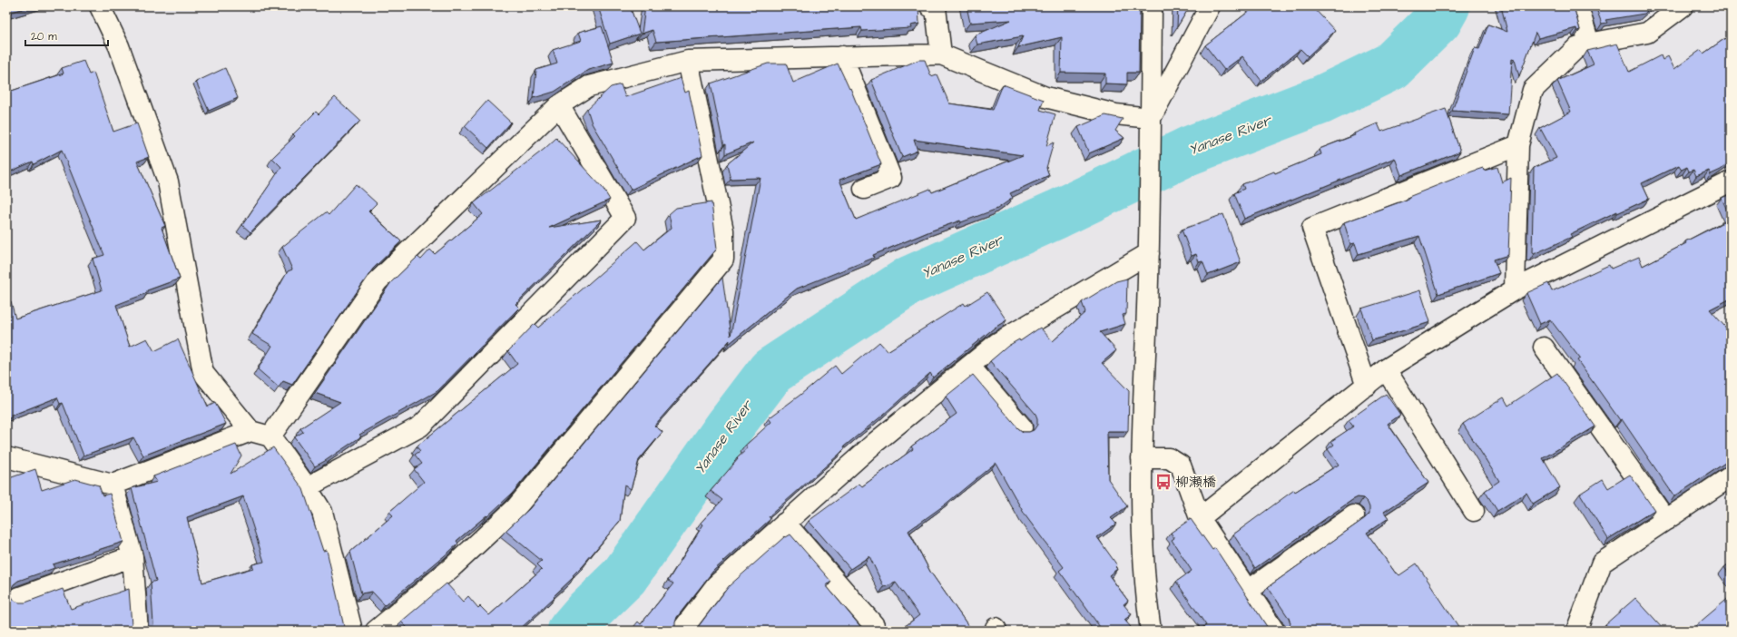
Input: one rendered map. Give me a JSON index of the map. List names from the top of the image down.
{
  "water": ["Yanase River"],
  "places": {
    "bus stop": ["柳瀬橋"]
  },
  "scale_bar": "20 m"
}
